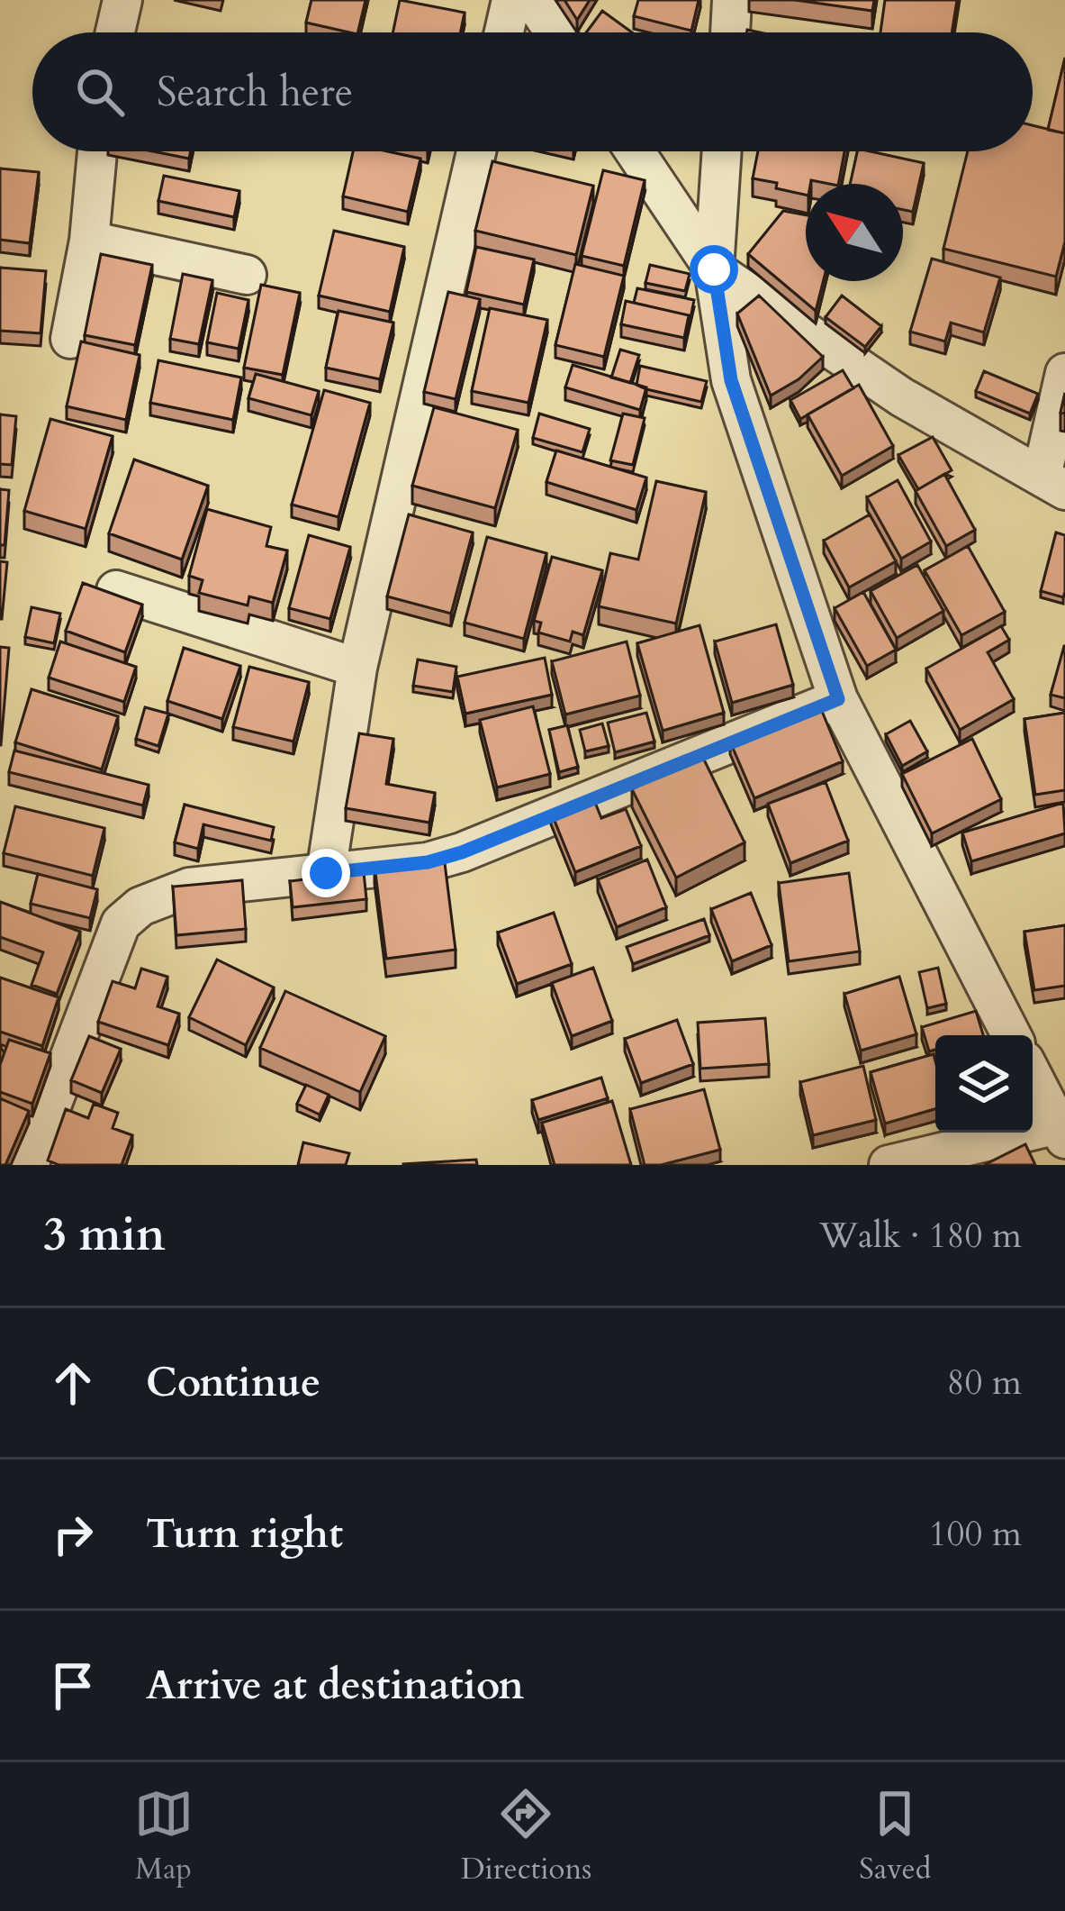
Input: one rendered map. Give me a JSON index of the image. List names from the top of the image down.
{
  "north": "top left",
  "page": {
    "search": "Search here",
    "heading": ["3 min", "Walk · 180 m"],
    "list": [
      ["Continue", "80 m"],
      ["Turn right", "100 m"],
      "Arrive at destination"
    ],
    "nav": ["Map", "Directions", "Saved"]
  }
}
